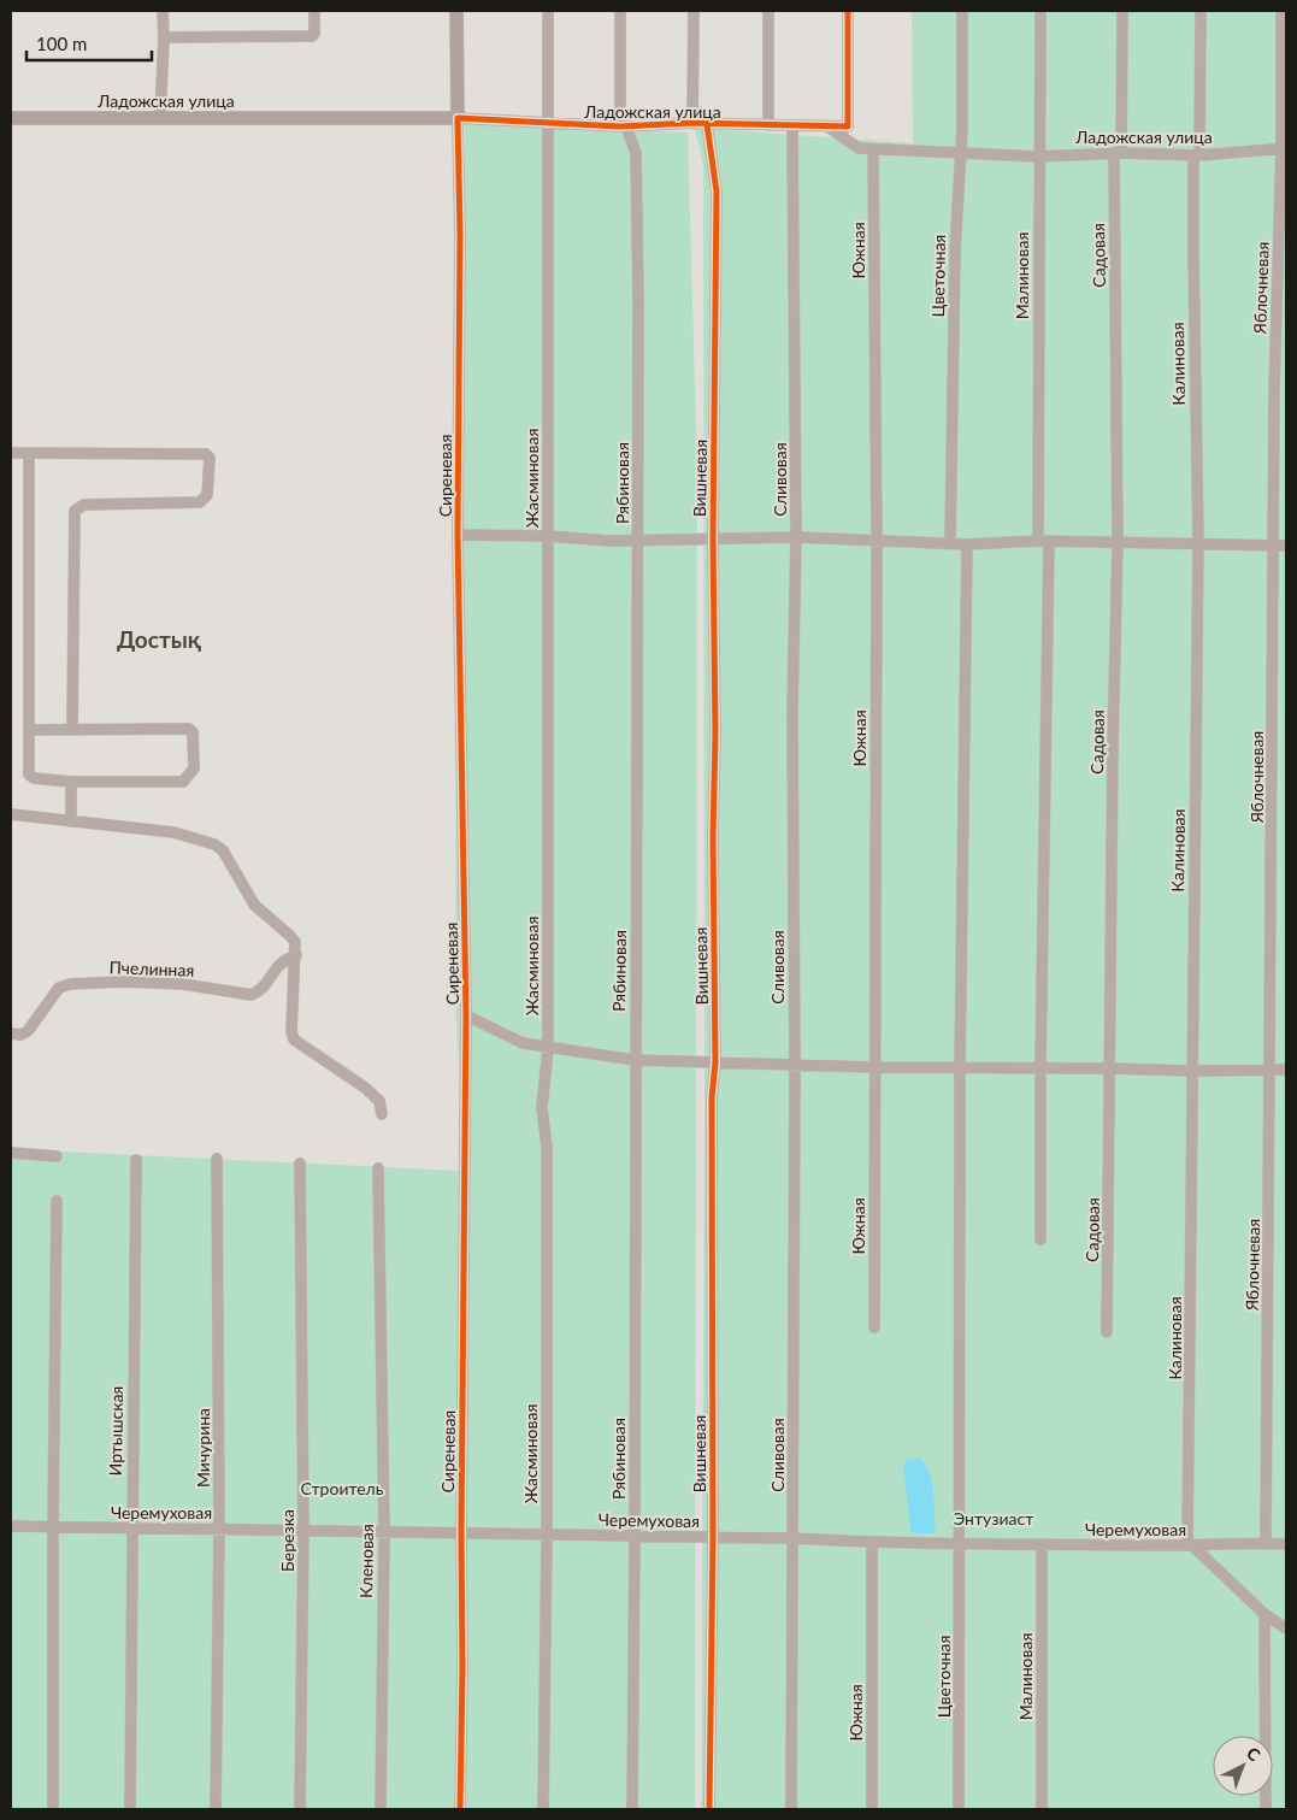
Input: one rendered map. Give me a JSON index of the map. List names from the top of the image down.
{
  "streets": {
    "main road": ["Ладожская улица"],
    "street": [
      "Южная",
      "Садовая",
      "Цветочная",
      "Малиновая",
      "Яблочневая",
      "Калиновая",
      "Сиреневая",
      "Жасминовая",
      "Вишневая",
      "Сливовая",
      "Рябиновая",
      "Пчелинная",
      "Иртышская",
      "Мичурина",
      "Черемуховая",
      "Березка",
      "Кленовая"
    ]
  },
  "crossings": [
    ["Ладожская улица", "Южная"],
    ["Ладожская улица", "Садовая"],
    ["Ладожская улица", "Цветочная"],
    ["Ладожская улица", "Малиновая"],
    ["Ладожская улица", "Яблочневая"],
    ["Ладожская улица", "Калиновая"],
    ["Ладожская улица", "Сиреневая"],
    ["Ладожская улица", "Жасминовая"],
    ["Ладожская улица", "Вишневая"],
    ["Ладожская улица", "Сливовая"],
    ["Ладожская улица", "Рябиновая"],
    ["Южная", "Черемуховая"],
    ["Цветочная", "Черемуховая"],
    ["Малиновая", "Черемуховая"],
    ["Яблочневая", "Черемуховая"],
    ["Калиновая", "Черемуховая"],
    ["Сиреневая", "Черемуховая"],
    ["Жасминовая", "Черемуховая"],
    ["Вишневая", "Черемуховая"],
    ["Сливовая", "Черемуховая"],
    ["Рябиновая", "Черемуховая"],
    ["Иртышская", "Черемуховая"],
    ["Мичурина", "Черемуховая"],
    ["Черемуховая", "Березка"],
    ["Черемуховая", "Кленовая"]
  ],
  "districts": ["Достық"],
  "parks": ["Строитель", "Энтузиаст"],
  "scale_bar": "100 m",
  "north": "top right"
}
